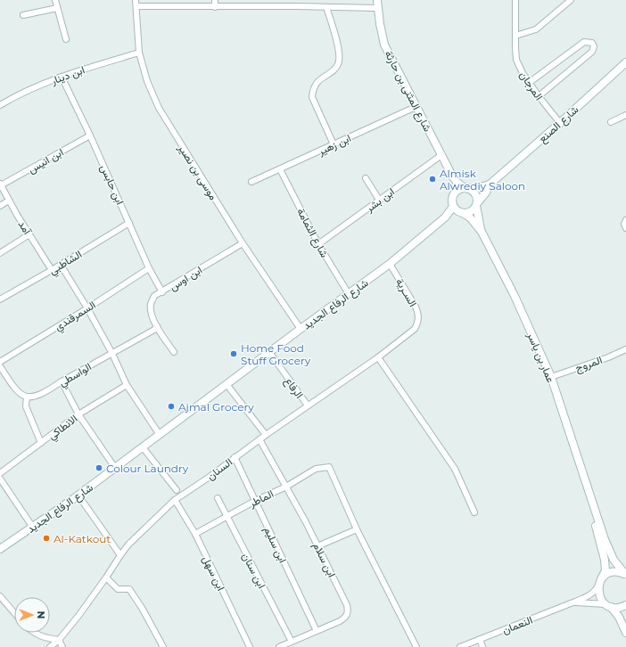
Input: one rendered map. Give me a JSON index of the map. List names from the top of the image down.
{
  "streets": {
    "street": [
      "ابن دينار",
      "المرجان",
      "شارع المثنى بن حارثة",
      "شارع الصنع",
      "ابن زهير",
      "ابن انيس",
      "موسى بن نصير",
      "ابن حابس",
      "ابن بشر",
      "آمد",
      "شارع الثمامة",
      "الشاطبي",
      "ابن اوس",
      "السـرية",
      "شارع الرفاع الجديد",
      "السمرقندي",
      "عمار بن ياسر",
      "المروج",
      "الواسطي",
      "الرفاع",
      "الانطاكي",
      "السنان",
      "الماطر",
      "ابن سليم",
      "ابن سلام",
      "ابن سنان",
      "ابن سهل",
      "النعمان"
    ]
  },
  "crossings": [
    ["ابن دينار", "موسى بن نصير"],
    ["ابن دينار", "ابن حابس"],
    ["المرجان", "شارع الصنع"],
    ["شارع المثنى بن حارثة", "شارع الصنع"],
    ["شارع المثنى بن حارثة", "ابن زهير"],
    ["شارع المثنى بن حارثة", "ابن بشر"],
    ["شارع المثنى بن حارثة", "شارع الرفاع الجديد"],
    ["شارع المثنى بن حارثة", "عمار بن ياسر"],
    ["شارع الصنع", "شارع الرفاع الجديد"],
    ["شارع الصنع", "عمار بن ياسر"],
    ["ابن زهير", "شارع الثمامة"],
    ["ابن انيس", "ابن حابس"],
    ["ابن انيس", "آمد"],
    ["موسى بن نصير", "ابن اوس"],
    ["موسى بن نصير", "شارع الرفاع الجديد"],
    ["ابن حابس", "الشاطبي"],
    ["ابن حابس", "ابن اوس"],
    ["ابن حابس", "السمرقندي"],
    ["ابن بشر", "شارع الثمامة"],
    ["آمد", "الشاطبي"],
    ["شارع الثمامة", "شارع الرفاع الجديد"],
    ["ابن اوس", "الواسطي"],
    ["السـرية", "شارع الرفاع الجديد"],
    ["السـرية", "السنان"],
    ["شارع الرفاع الجديد", "عمار بن ياسر"],
    ["شارع الرفاع الجديد", "الرفاع"],
    ["عمار بن ياسر", "المروج"],
    ["عمار بن ياسر", "النعمان"],
    ["الرفاع", "السنان"],
    ["السنان", "ابن سليم"],
    ["السنان", "ابن سلام"],
    ["السنان", "ابن سهل"],
    ["الماطر", "ابن سليم"],
    ["الماطر", "ابن سلام"],
    ["الماطر", "ابن سنان"],
    ["الماطر", "ابن سهل"],
    ["ابن سليم", "ابن سلام"],
    ["ابن سلام", "ابن سنان"]
  ],
  "places": [
    "Almisk Alwrediy Saloon",
    "Home Food Stuff Grocery",
    "Ajmal Grocery",
    "Colour Laundry",
    "Al-Katkout"
  ],
  "north": "right"
}
